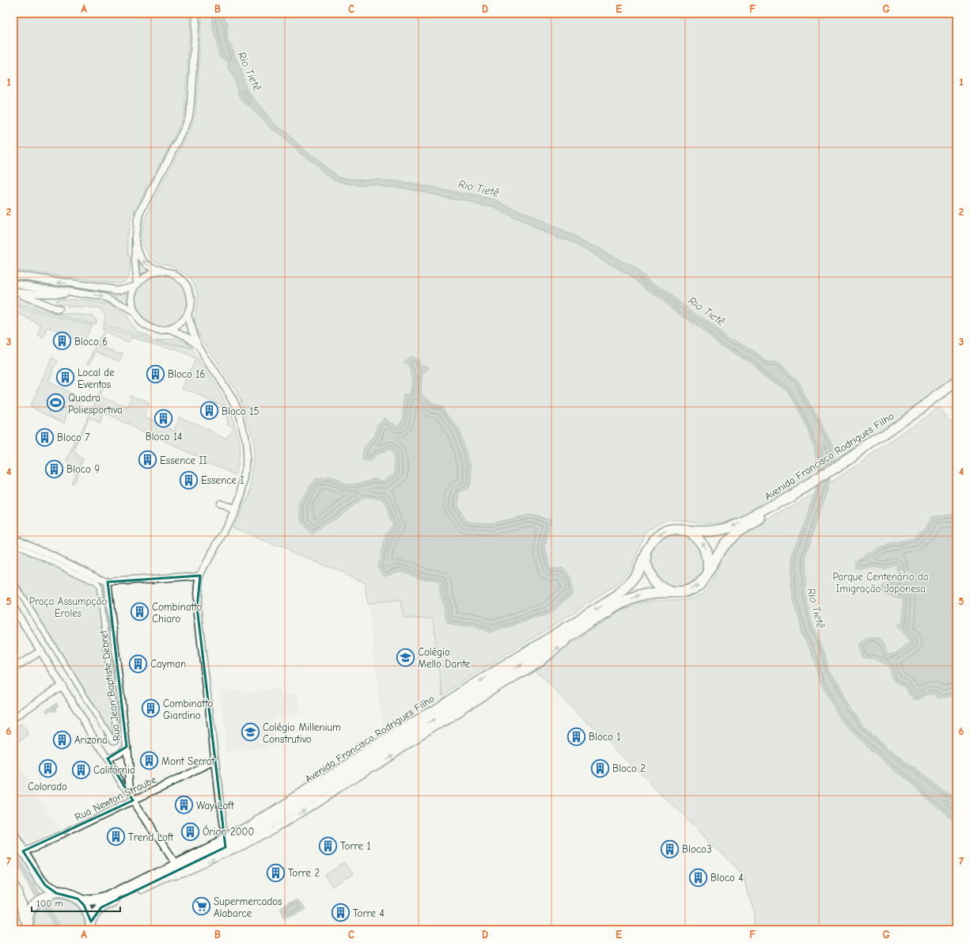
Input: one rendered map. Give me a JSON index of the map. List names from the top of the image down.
{
  "streets": {
    "main road": ["Avenida Francisco Rodrigues Filho"],
    "street": ["Rua Jean Baptiste Debret", "Rua Newton Straube"]
  },
  "crossings": [
    ["Rua Jean Baptiste Debret", "Rua Newton Straube"]
  ],
  "one_way": ["Rua Newton Straube"],
  "water": ["Rio Tietê"],
  "parks": ["Parque Centenário da Imigração Japonesa", "Praça Assumpção Eroles"],
  "places": {
    "building": [
      "Bloco 6",
      "Bloco 16",
      "Local de Eventos",
      "Bloco 15",
      "Bloco 14",
      "Bloco 7",
      "Essence II",
      "Bloco 9",
      "Essence I",
      "Combinatto Chiaro",
      "Cayman",
      "Combinatto Giardino",
      "Bloco 1",
      "Arizona",
      "Mont Serrat",
      "Bloco 2",
      "Colorado",
      "Califórnia",
      "Way Loft",
      "Órion 2000",
      "Trend Loft",
      "Torre 1",
      "Bloco3",
      "Torre 2",
      "Bloco 4",
      "Torre 4"
    ],
    "sports": ["Quadra Poliesportiva"],
    "school or university": ["Colégio Mello Dante", "Colégio Millenium Construtivo"],
    "supermarket": ["Supermercados Alabarce"]
  },
  "scale_bar": "100 m",
  "grid": {
    "columns": [
      "A",
      "B",
      "C",
      "D",
      "E",
      "F",
      "G"
    ],
    "rows": [
      "1",
      "2",
      "3",
      "4",
      "5",
      "6",
      "7"
    ]
  }
}
